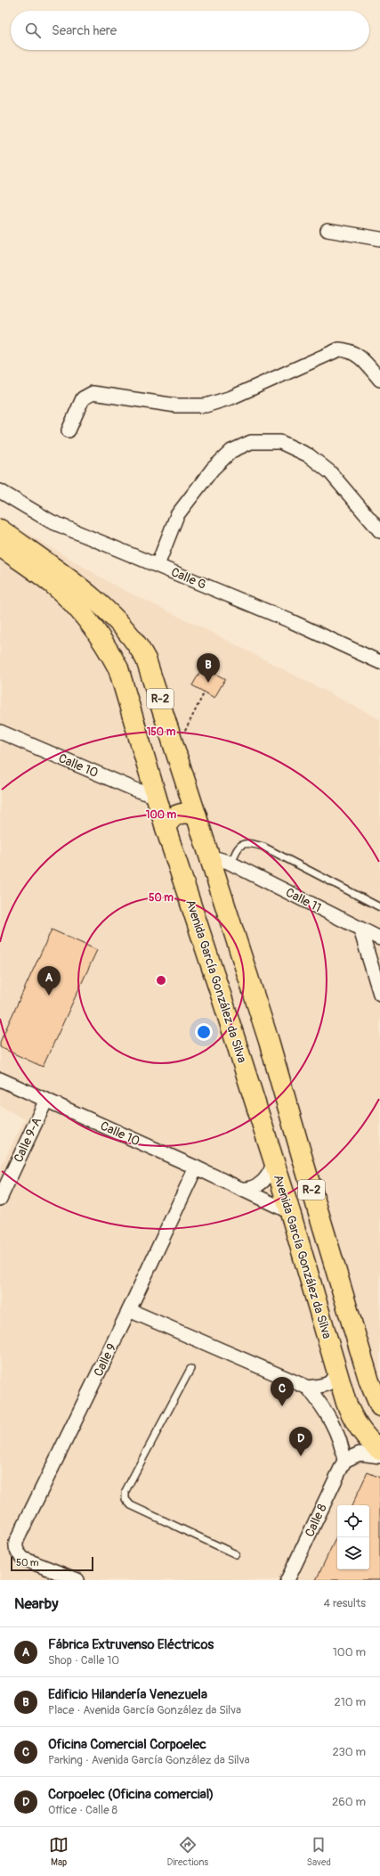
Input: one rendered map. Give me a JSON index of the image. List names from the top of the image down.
{
  "streets": {
    "main road": ["R-2", "Avenida García González da Silva"],
    "street": [
      "Calle G",
      "Calle 10",
      "Calle 11",
      "Calle 9-A",
      "Calle 9",
      "Calle 8"
    ]
  },
  "crossings": [
    ["R-2", "Calle 11"],
    ["Calle 10", "Avenida García González da Silva"],
    ["Calle 10", "Calle 9-A"],
    ["Calle 10", "Calle 9"]
  ],
  "scale_bar": "50 m",
  "page": {
    "search": "Search here",
    "pins": [
      "B",
      "A",
      "C",
      "D"
    ],
    "scale": "50 m",
    "heading": ["Nearby", "4 results"],
    "list": [
      {
        "mark": "A",
        "name": "Fábrica Extruvenso Eléctricos",
        "note": "Shop · Calle 10",
        "value": "100 m"
      },
      {
        "mark": "B",
        "name": "Edificio Hilandería Venezuela",
        "note": "Place · Avenida García González da Silva",
        "value": "210 m"
      },
      {
        "mark": "C",
        "name": "Oficina Comercial Corpoelec",
        "note": "Parking · Avenida García González da Silva",
        "value": "230 m"
      },
      {
        "mark": "D",
        "name": "Corpoelec (Oficina comercial)",
        "note": "Office · Calle 8",
        "value": "260 m"
      }
    ],
    "nav": ["Map", "Directions", "Saved"]
  },
  "rings": ["150 m", "100 m", "50 m"]
}
